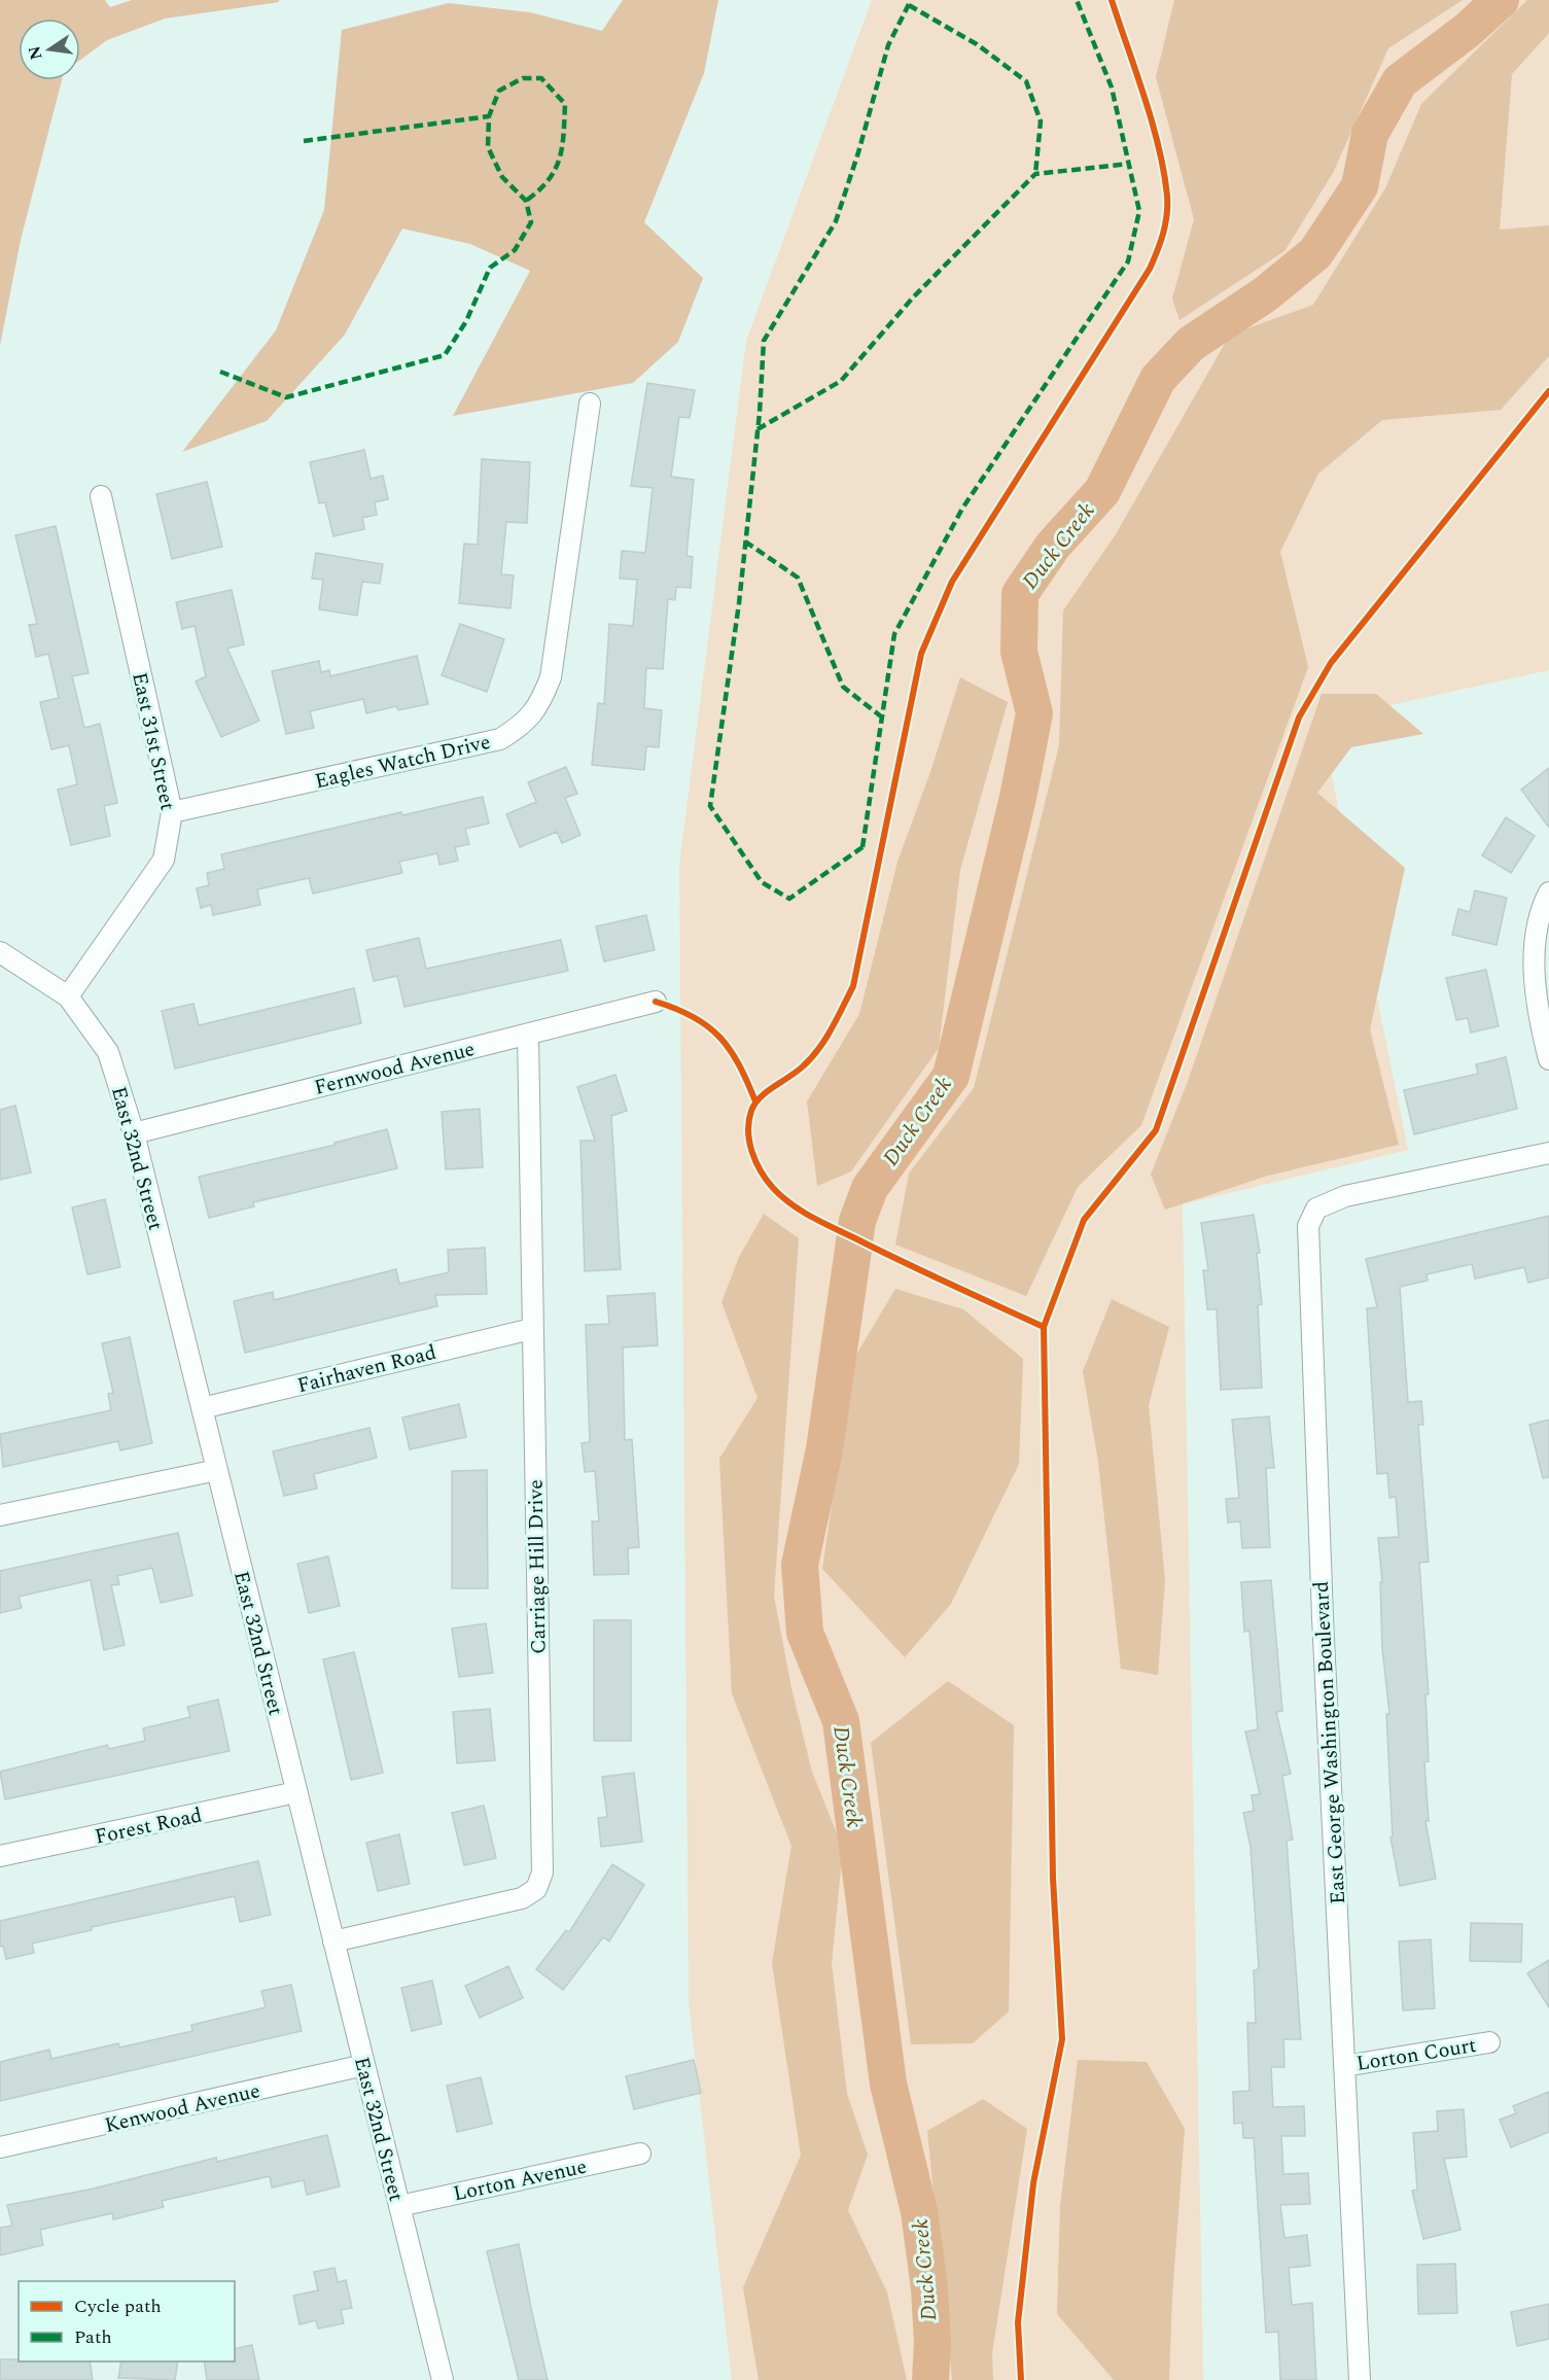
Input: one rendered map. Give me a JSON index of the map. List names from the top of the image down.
{
  "streets": {
    "street": [
      "East 31st Street",
      "Eagles Watch Drive",
      "Fernwood Avenue",
      "East 32nd Street",
      "Fairhaven Road",
      "Carriage Hill Drive",
      "East George Washington Boulevard",
      "Forest Road",
      "Lorton Court",
      "Kenwood Avenue",
      "Lorton Avenue"
    ]
  },
  "crossings": [
    ["East 31st Street", "Eagles Watch Drive"],
    ["East 31st Street", "East 32nd Street"],
    ["Fernwood Avenue", "East 32nd Street"],
    ["Fernwood Avenue", "Carriage Hill Drive"],
    ["East 32nd Street", "Fairhaven Road"],
    ["East 32nd Street", "Carriage Hill Drive"],
    ["East 32nd Street", "Forest Road"],
    ["East 32nd Street", "Kenwood Avenue"],
    ["East 32nd Street", "Lorton Avenue"],
    ["Fairhaven Road", "Carriage Hill Drive"],
    ["East George Washington Boulevard", "Lorton Court"]
  ],
  "water": ["Duck Creek"],
  "legend": ["Cycle path", "Path"],
  "north": "left"
}
